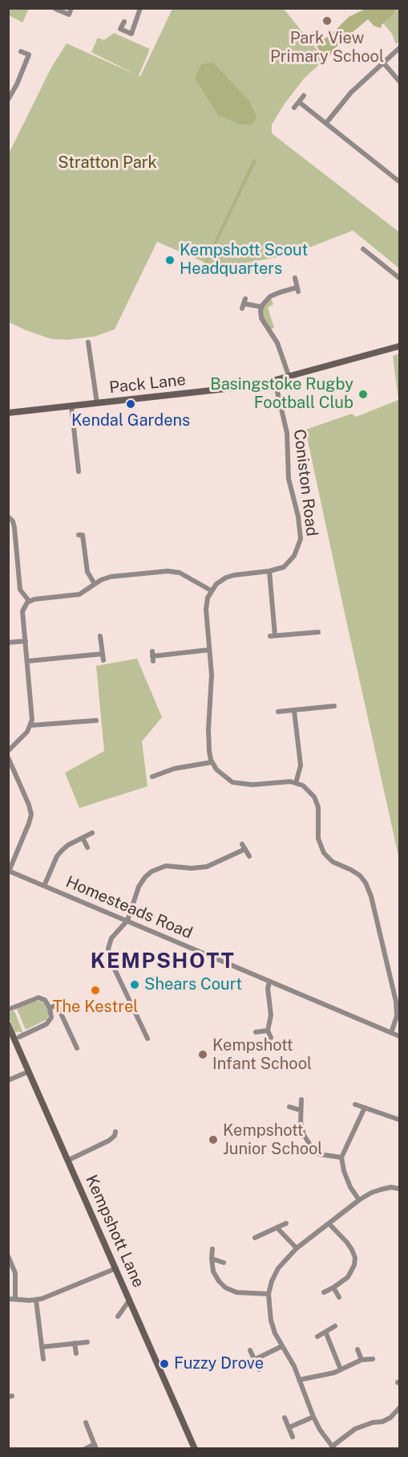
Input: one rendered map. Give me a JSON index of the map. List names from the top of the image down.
{
  "streets": {
    "street": [
      "Pack Lane",
      "Coniston Road",
      "Homesteads Road",
      "Kempshott Lane"
    ]
  },
  "crossings": [
    ["Pack Lane", "Coniston Road"]
  ],
  "districts": ["KEMPSHOTT"],
  "parks": ["Stratton Park"],
  "places": [
    "Park View Primary School",
    "Kempshott Scout Headquarters",
    "Basingstoke Rugby Football Club",
    "Kendal Gardens",
    "Shears Court",
    "The Kestrel",
    "Kempshott Infant School",
    "Kempshott Junior School",
    "Fuzzy Drove"
  ]
}
